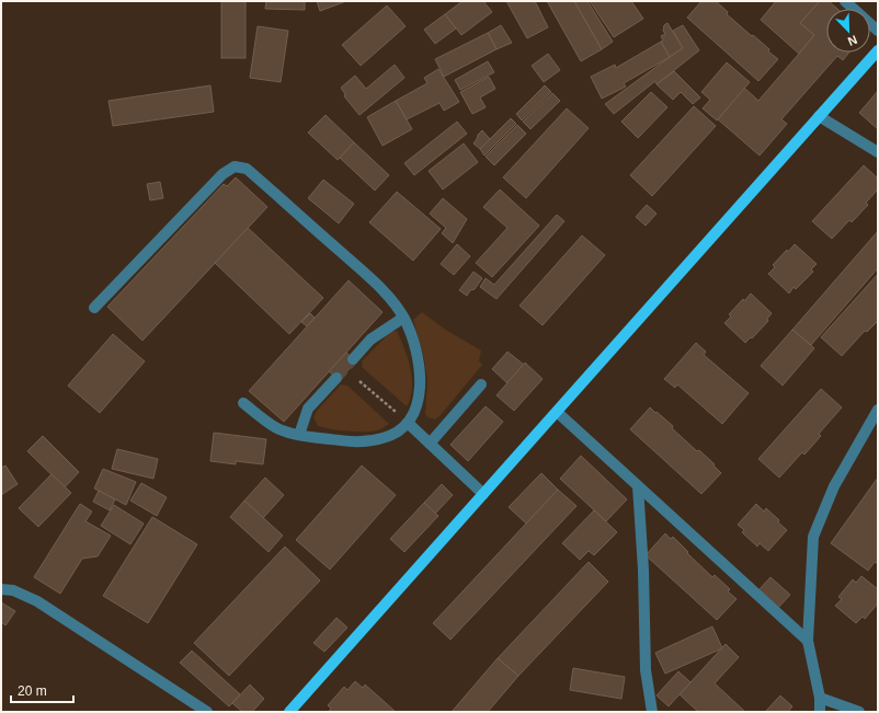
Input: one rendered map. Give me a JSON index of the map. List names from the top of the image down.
{
  "scale_bar": "20 m",
  "north": "bottom right"
}
